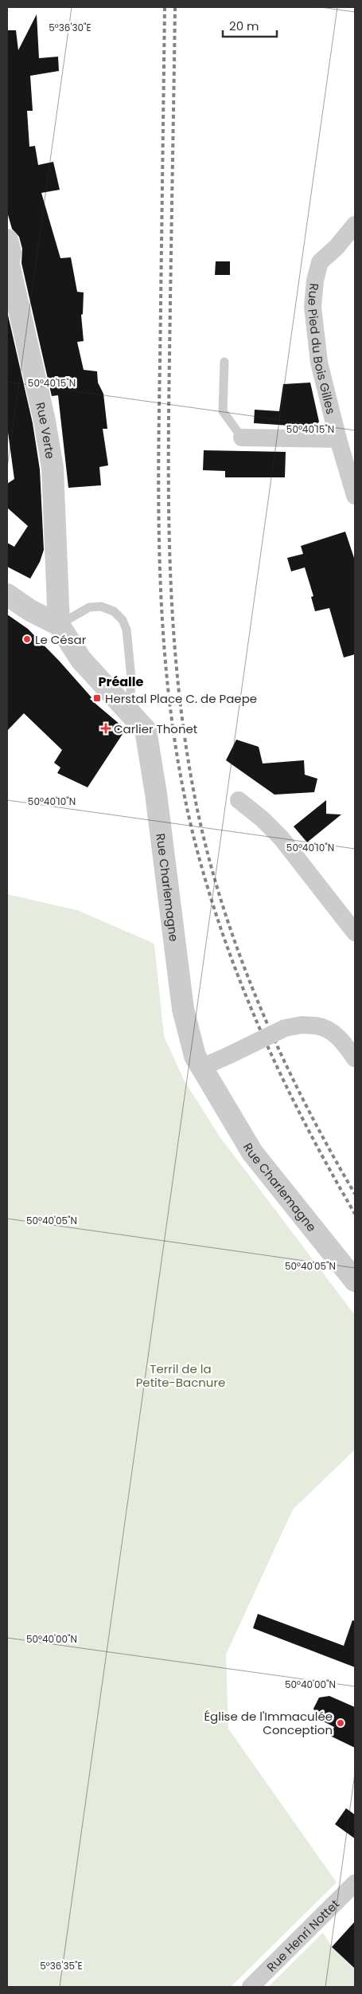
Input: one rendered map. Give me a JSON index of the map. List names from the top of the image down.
{
  "streets": {
    "street": [
      "Rue Pied du Bois Gilles",
      "Rue Verte",
      "Rue Charlemagne",
      "Rue Henri Nottet"
    ]
  },
  "crossings": [
    ["Rue Verte", "Rue Charlemagne"]
  ],
  "districts": ["Préalle"],
  "parks": ["Terril de la Petite-Bacnure"],
  "places": {
    "other": ["Le César", "Église de l'Immaculée Conception"],
    "transit": ["Herstal Place C. de Paepe"],
    "health": ["Carlier Thonet"]
  },
  "scale_bar": "20 m",
  "coordinates": [
    "5°36'30\"E",
    "50°40'15\"N",
    "50°40'10\"N",
    "50°40'05\"N",
    "50°40'00\"N",
    "5°36'35\"E"
  ]
}
